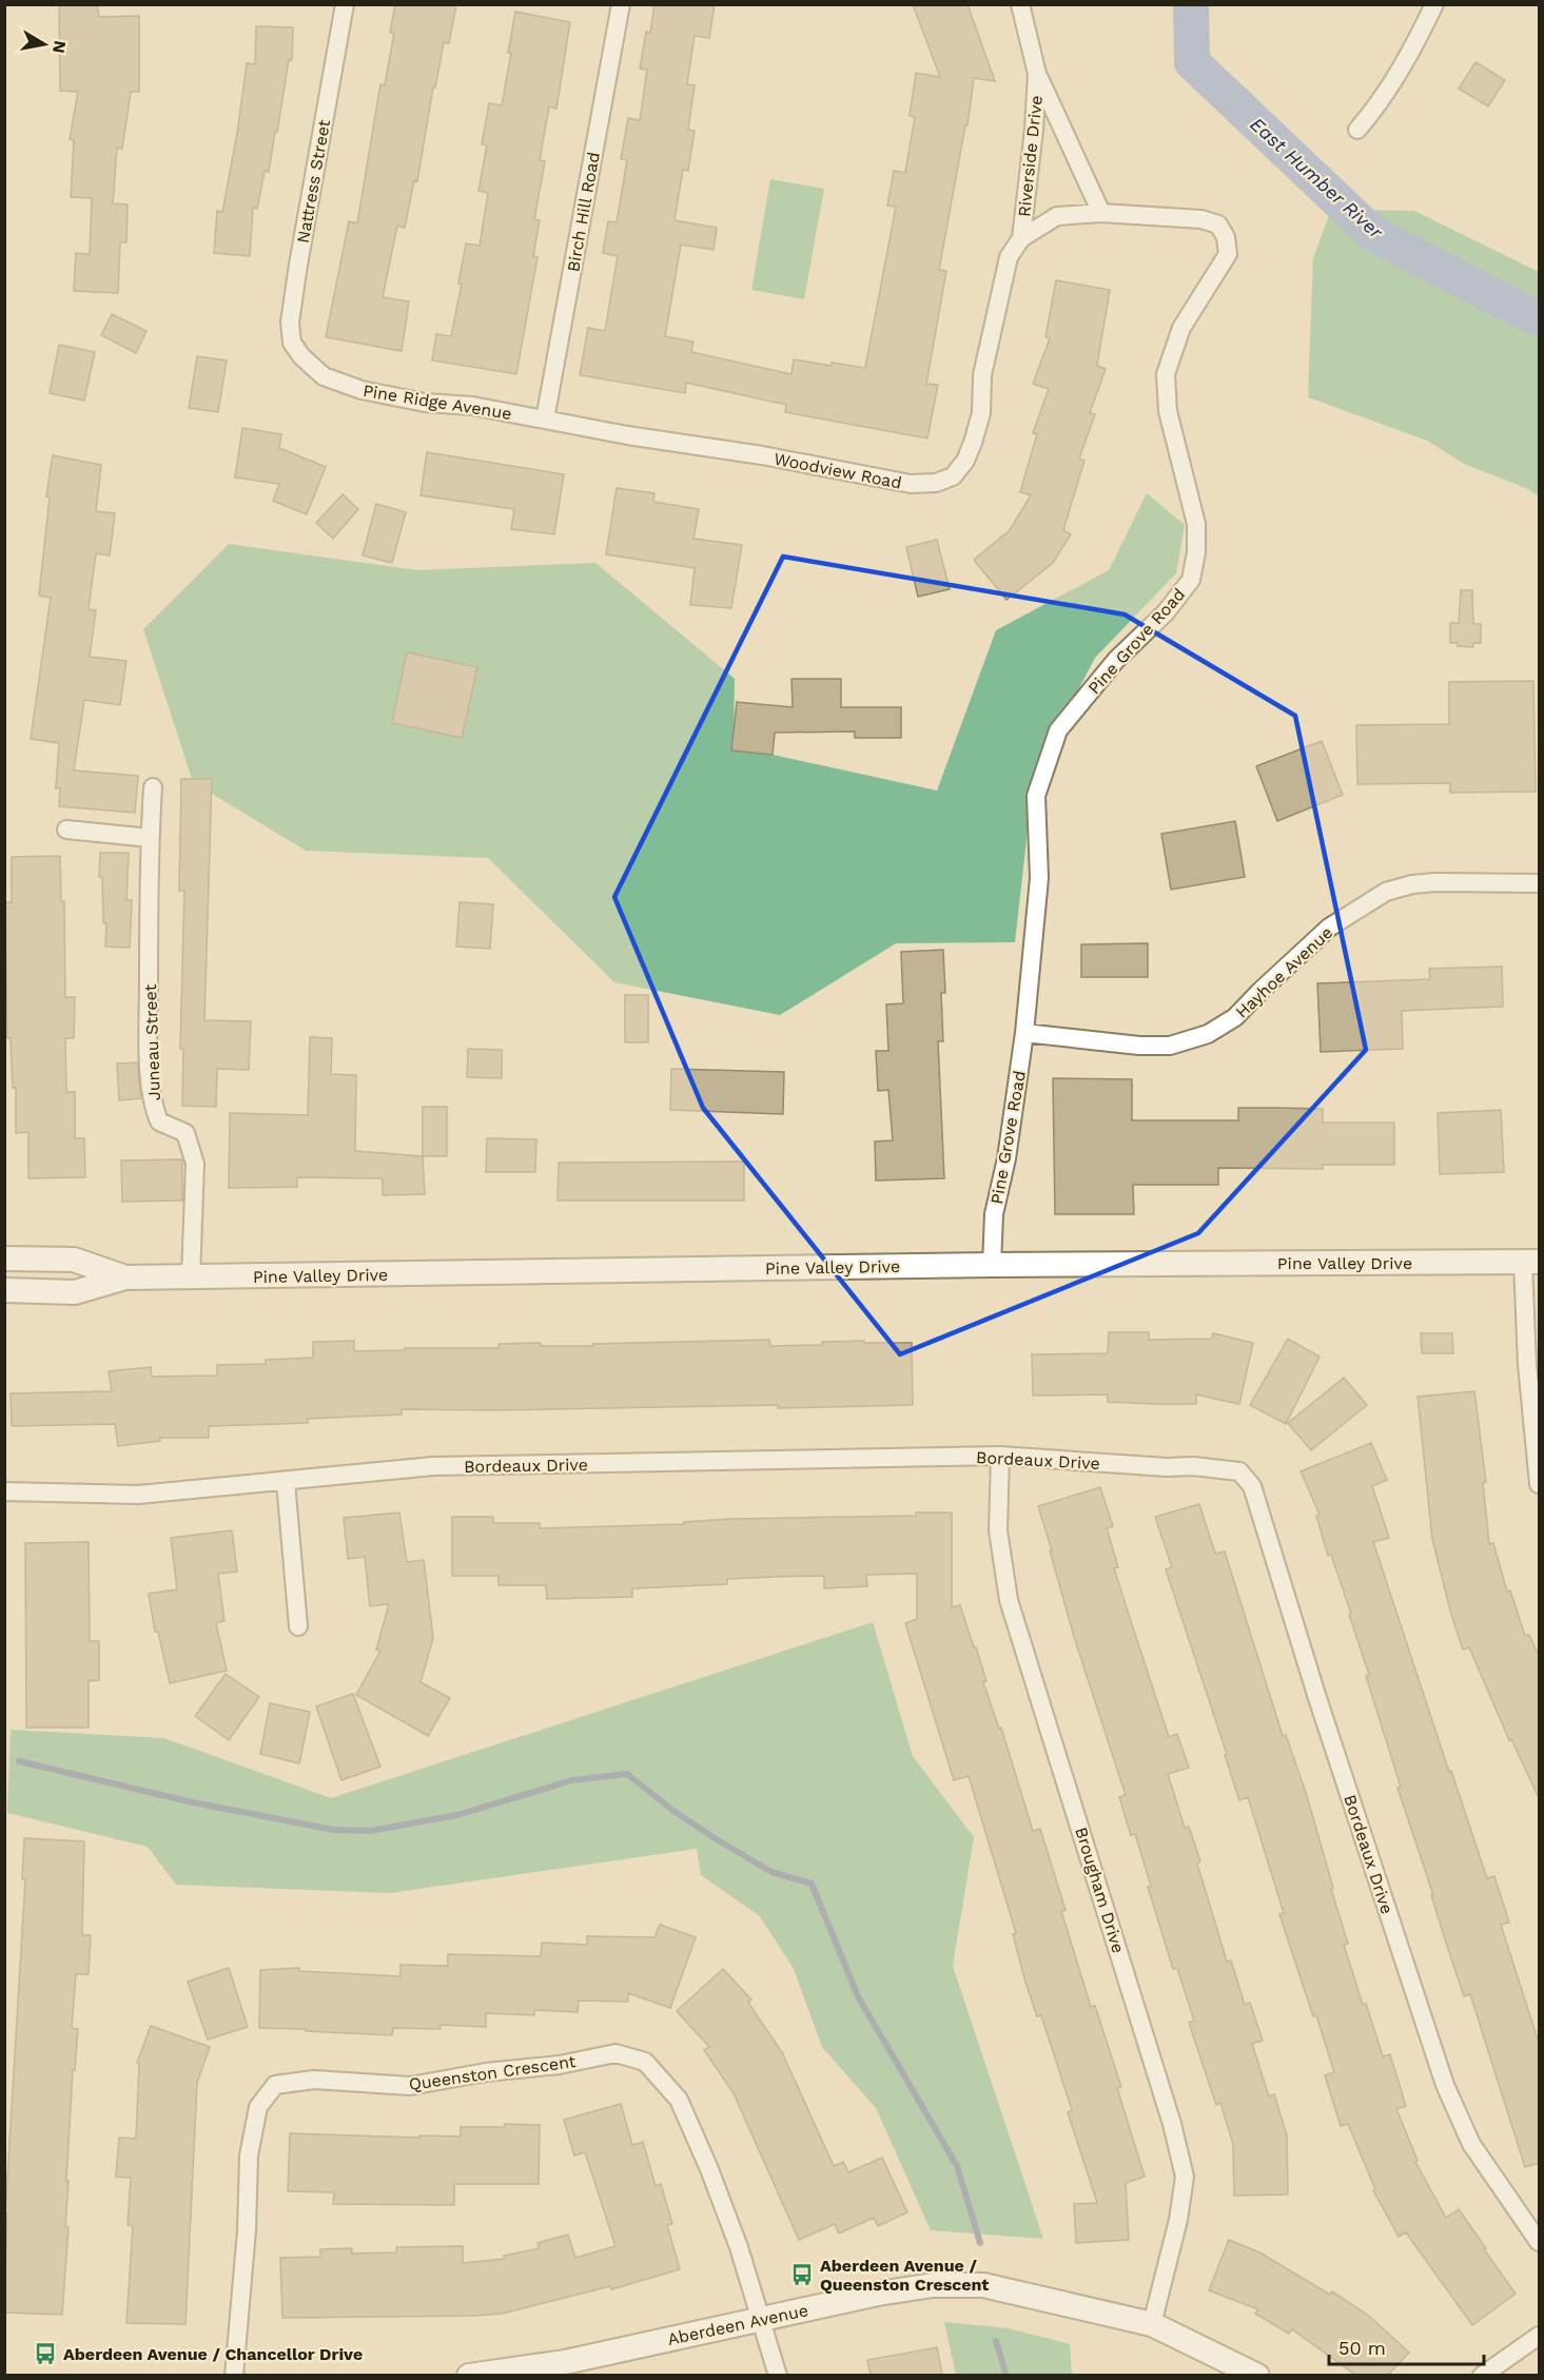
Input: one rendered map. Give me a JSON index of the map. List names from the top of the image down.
{
  "streets": {
    "main road": ["Pine Valley Drive", "Aberdeen Avenue"],
    "street": [
      "Riverside Drive",
      "Nattress Street",
      "Birch Hill Road",
      "Pine Ridge Avenue",
      "Woodview Road",
      "Pine Grove Road",
      "Hayhoe Avenue",
      "Juneau Street",
      "Bordeaux Drive",
      "Brougham Drive",
      "Queenston Crescent"
    ]
  },
  "crossings": [
    ["Riverside Drive", "Woodview Road"],
    ["Riverside Drive", "Pine Grove Road"],
    ["Nattress Street", "Pine Ridge Avenue"],
    ["Birch Hill Road", "Pine Ridge Avenue"],
    ["Birch Hill Road", "Woodview Road"],
    ["Pine Ridge Avenue", "Woodview Road"],
    ["Woodview Road", "Pine Grove Road"],
    ["Pine Grove Road", "Hayhoe Avenue"],
    ["Pine Grove Road", "Pine Valley Drive"],
    ["Juneau Street", "Pine Valley Drive"],
    ["Bordeaux Drive", "Brougham Drive"],
    ["Brougham Drive", "Aberdeen Avenue"],
    ["Queenston Crescent", "Aberdeen Avenue"]
  ],
  "water": ["East Humber River"],
  "places": {
    "bus stop": ["Aberdeen Avenue / Queenston Crescent", "Aberdeen Avenue / Chancellor Drive"]
  },
  "scale_bar": "50 m",
  "north": "right"
}
